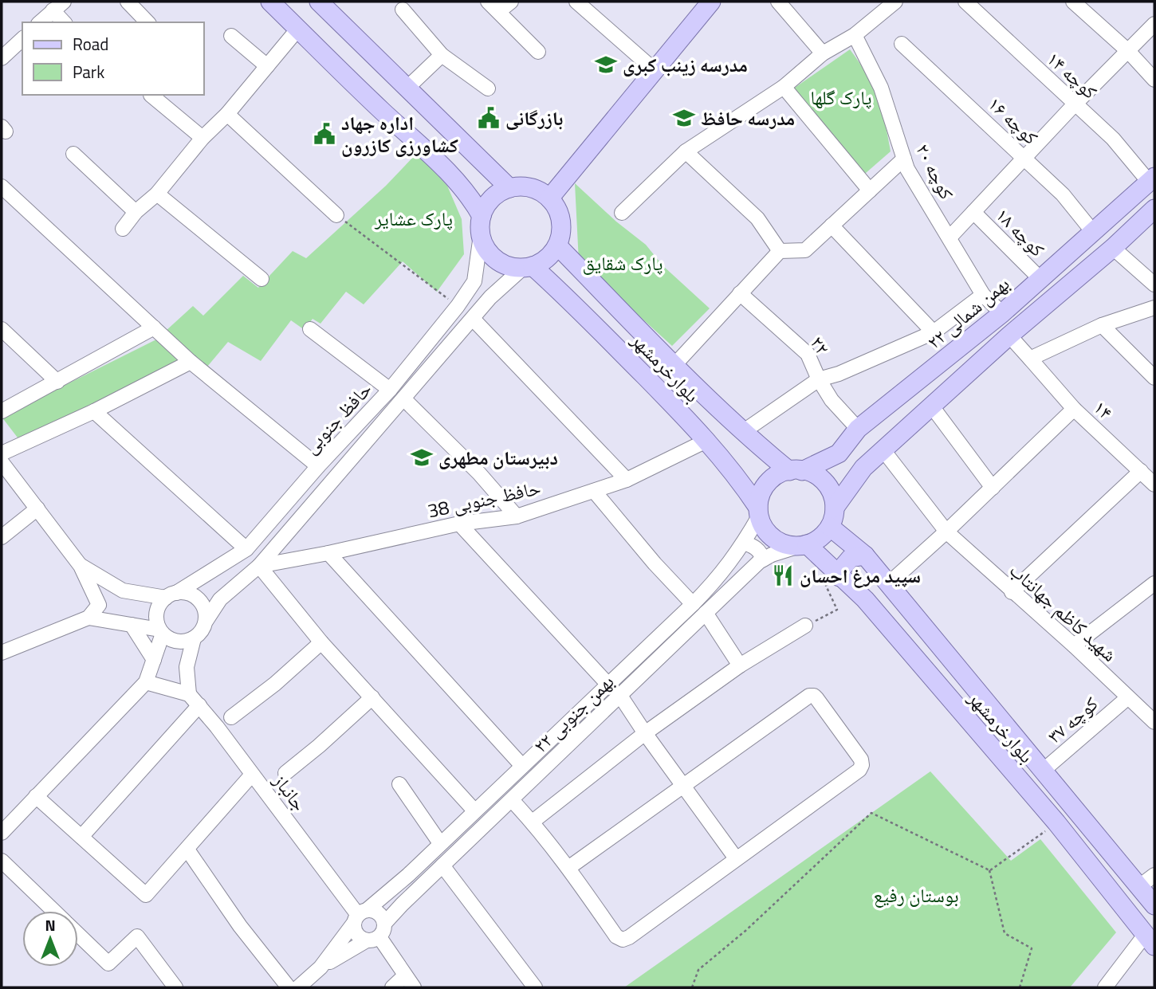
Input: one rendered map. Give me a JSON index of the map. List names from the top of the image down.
{
  "streets": {
    "main road": ["۲۲ بهمن شمالی", "بلوارخرمشهر"],
    "street": [
      "کوچه ۱۴",
      "کوچه ۱۶",
      "کوچه ۲۰",
      "کوچه ۱۸",
      "۲۲",
      "۱۴",
      "حافظ جنوبی",
      "حافظ جنوبی 38",
      "شهید کاظم جهانتاب",
      "۲۲ بهمن جنوبی",
      "کوچه ۳۷",
      "جانباز"
    ]
  },
  "crossings": [
    ["کوچه ۱۴", "۲۲ بهمن شمالی"],
    ["کوچه ۱۶", "۲۲ بهمن شمالی"],
    ["کوچه ۲۰", "۲۲ بهمن شمالی"],
    ["کوچه ۱۸", "۲۲ بهمن شمالی"],
    ["۲۲ بهمن شمالی", "۲۲"],
    ["۲۲ بهمن شمالی", "بلوارخرمشهر"],
    ["۲۲ بهمن شمالی", "۲۲ بهمن جنوبی"],
    ["بلوارخرمشهر", "حافظ جنوبی"],
    ["بلوارخرمشهر", "حافظ جنوبی 38"],
    ["بلوارخرمشهر", "۲۲ بهمن جنوبی"],
    ["بلوارخرمشهر", "کوچه ۳۷"],
    ["حافظ جنوبی", "حافظ جنوبی 38"],
    ["شهید کاظم جهانتاب", "کوچه ۳۷"],
    ["۲۲ بهمن جنوبی", "جانباز"]
  ],
  "parks": [
    "پارک گلها",
    "پارک عشایر",
    "پارک شقایق",
    "بوستان رفیع"
  ],
  "places": {
    "school or university": ["مدرسه زینب کبری", "مدرسه حافظ", "دبیرستان مطهری"],
    "public building": ["بازرگانی", "اداره جهاد کشاورزی کازرون"],
    "restaurant": ["سپید مرغ احسان"]
  },
  "legend": ["Road", "Park"],
  "north": "top"
}
